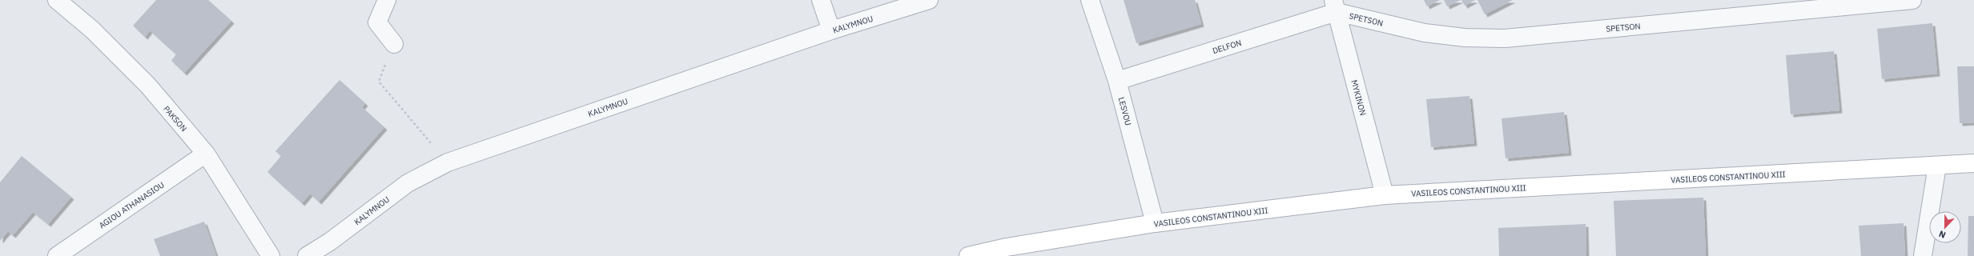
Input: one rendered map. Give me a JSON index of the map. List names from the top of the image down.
{
  "streets": {
    "street": [
      "SPETSON",
      "KALYMNOU",
      "DELFON",
      "MYKINON",
      "LESVOU",
      "PAKSON",
      "VASILEOS CONSTANTINOU XIII",
      "AGIOU ATHANASIOU"
    ]
  },
  "crossings": [
    ["SPETSON", "DELFON"],
    ["SPETSON", "MYKINON"],
    ["DELFON", "MYKINON"],
    ["DELFON", "LESVOU"],
    ["MYKINON", "VASILEOS CONSTANTINOU XIII"],
    ["LESVOU", "VASILEOS CONSTANTINOU XIII"],
    ["PAKSON", "AGIOU ATHANASIOU"]
  ],
  "north": "bottom"
}
